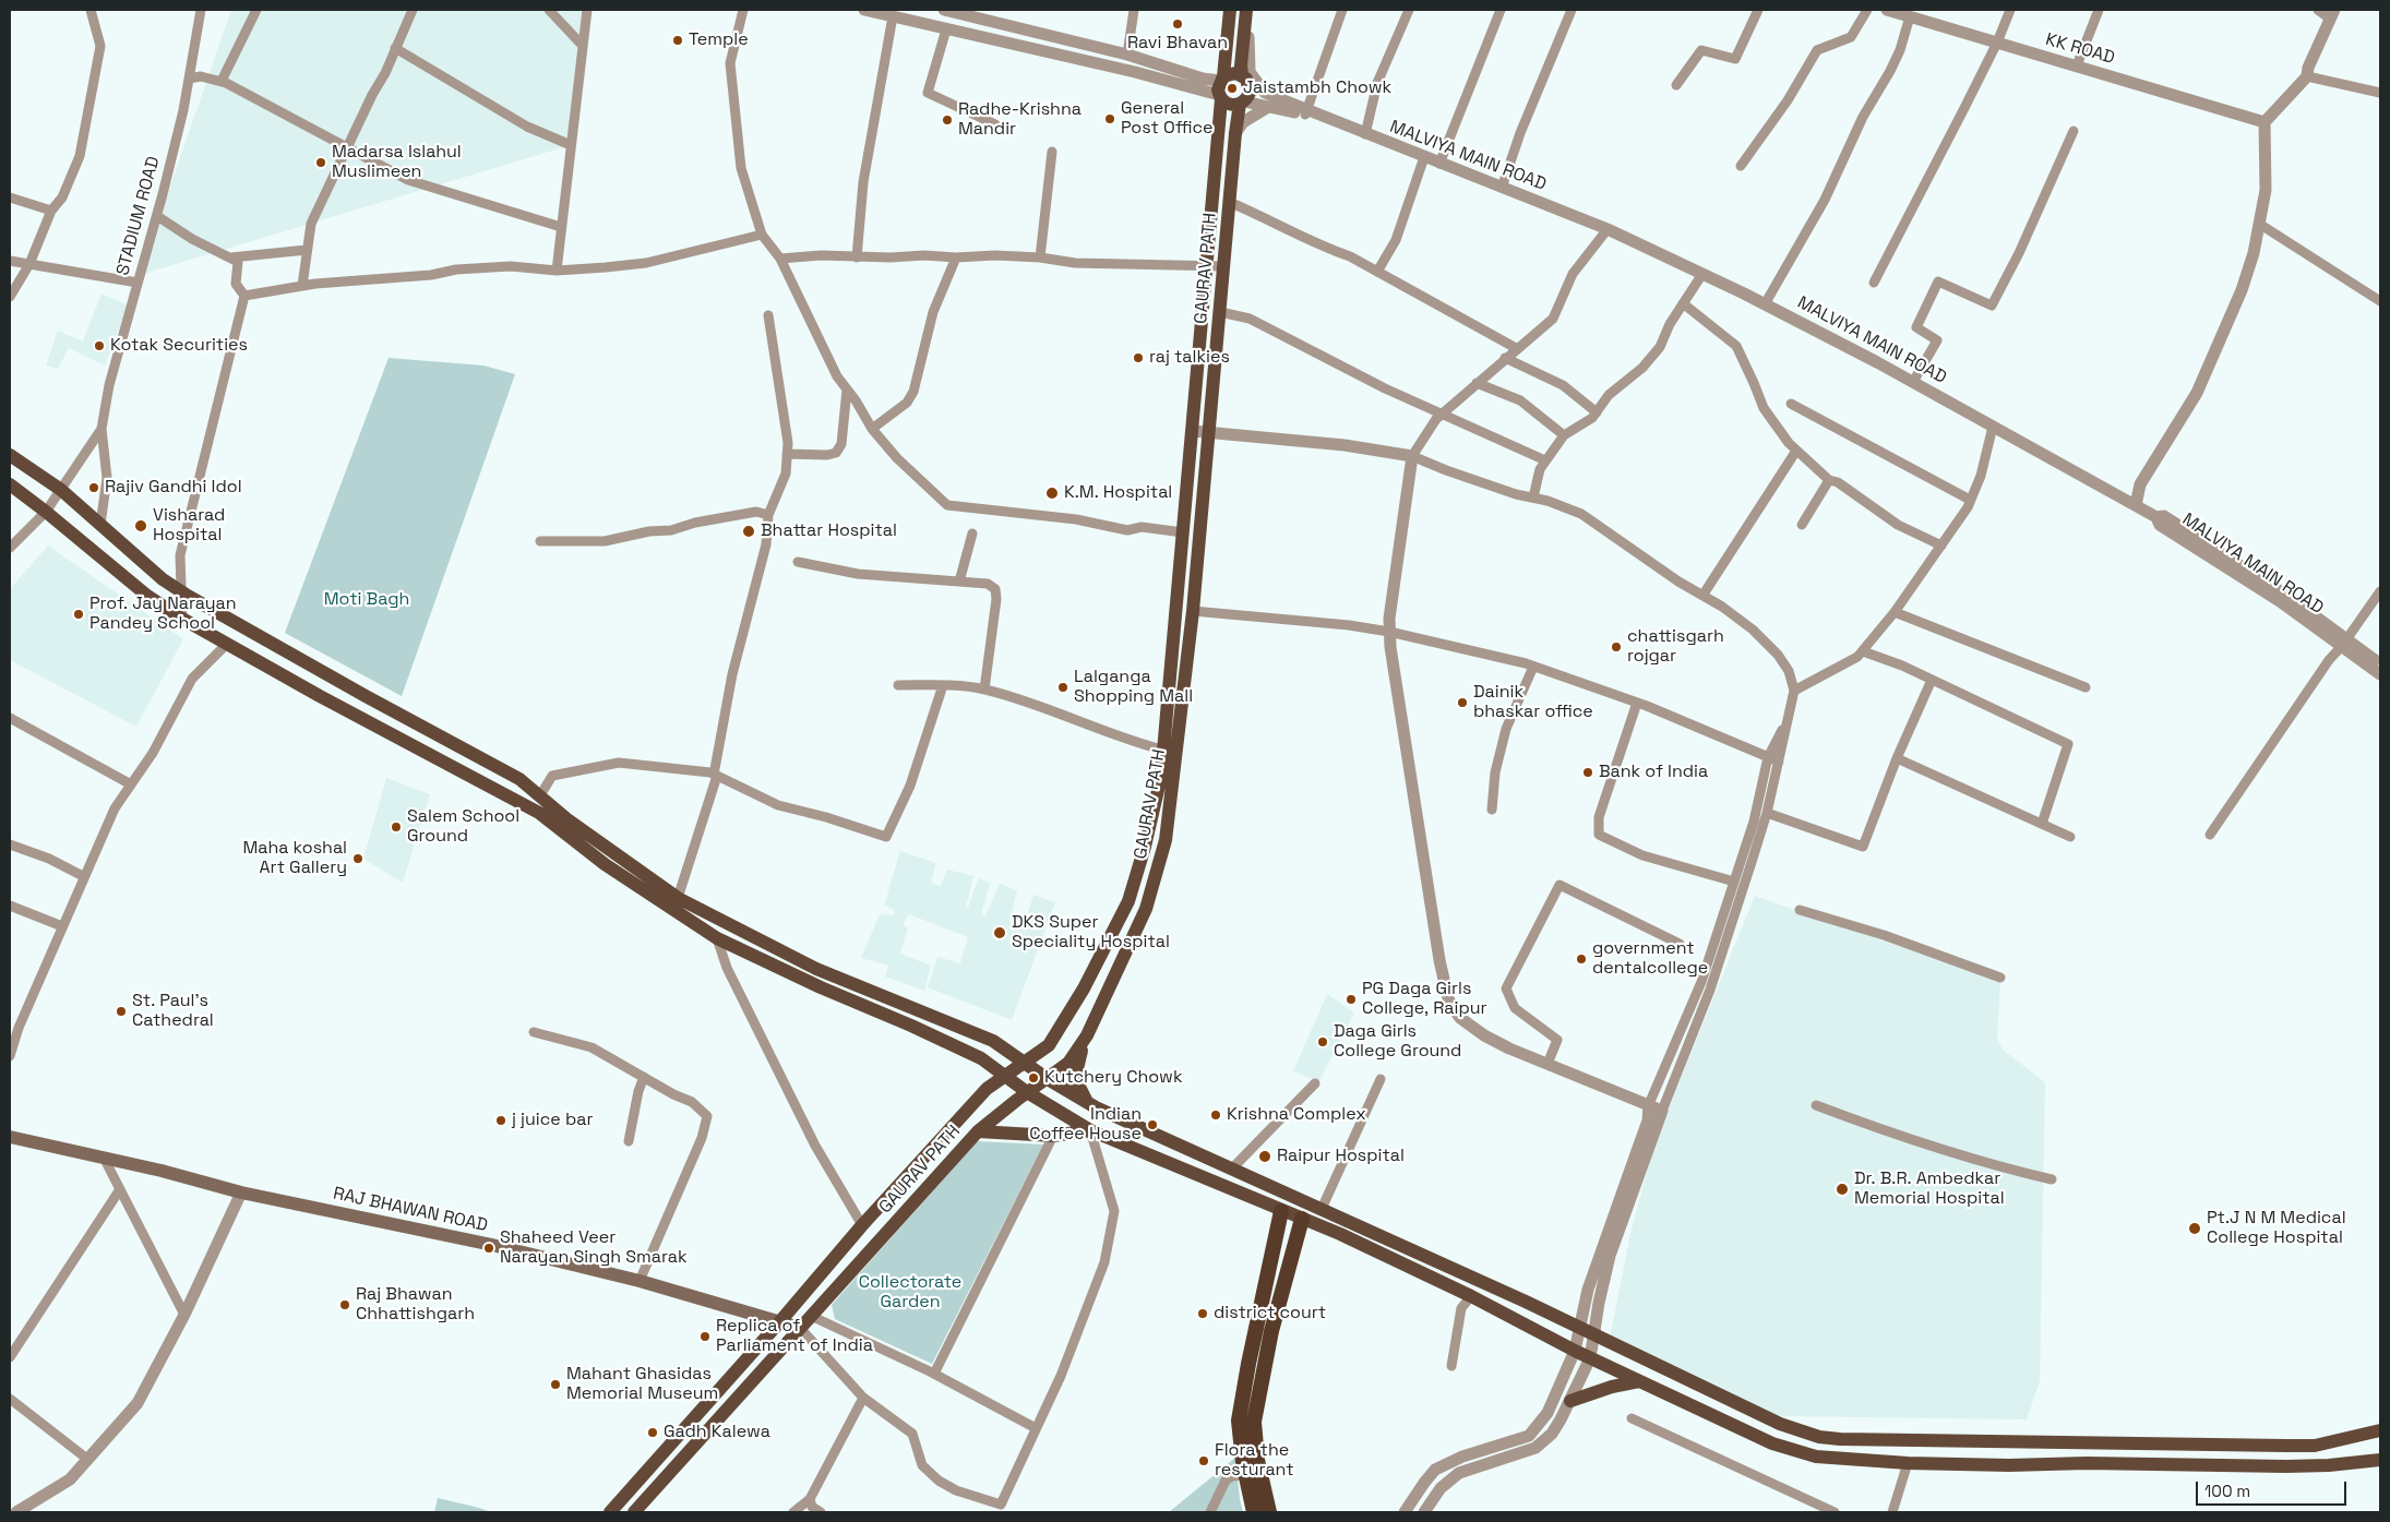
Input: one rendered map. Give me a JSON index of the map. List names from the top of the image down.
{
  "streets": {
    "main road": ["GAURAV PATH", "RAJ BHAWAN ROAD"],
    "street": ["KK ROAD", "MALVIYA MAIN ROAD", "STADIUM ROAD"]
  },
  "crossings": [
    ["GAURAV PATH", "RAJ BHAWAN ROAD"]
  ],
  "parks": ["Moti Bagh", "Collectorate Garden"],
  "places": [
    "Ravi Bhavan",
    "Temple",
    "Jaistambh Chowk",
    "General Post Office",
    "Radhe-Krishna Mandir",
    "Madarsa Islahul Muslimeen",
    "Kotak Securities",
    "raj talkies",
    "Rajiv Gandhi Idol",
    "K.M. Hospital",
    "Visharad Hospital",
    "Bhattar Hospital",
    "Prof. Jay Narayan Pandey School",
    "chattisgarh rojgar",
    "Lalganga Shopping Mall",
    "Dainik bhaskar office",
    "Bank of India",
    "Salem School Ground",
    "Maha koshal Art Gallery",
    "DKS Super Speciality Hospital",
    "government dentalcollege",
    "PG Daga Girls College, Raipur",
    "St. Paul's Cathedral",
    "Daga Girls College Ground",
    "Kutchery Chowk",
    "Krishna Complex",
    "j juice bar",
    "Indian Coffee House",
    "Raipur Hospital",
    "Dr. B.R. Ambedkar Memorial Hospital",
    "Pt.J N M Medical College Hospital",
    "Shaheed Veer Narayan Singh Smarak",
    "Raj Bhawan Chhattishgarh",
    "district court",
    "Replica of Parliament of India",
    "Mahant Ghasidas Memorial Museum",
    "Gadh Kalewa",
    "Flora the resturant"
  ],
  "scale_bar": "100 m"
}
